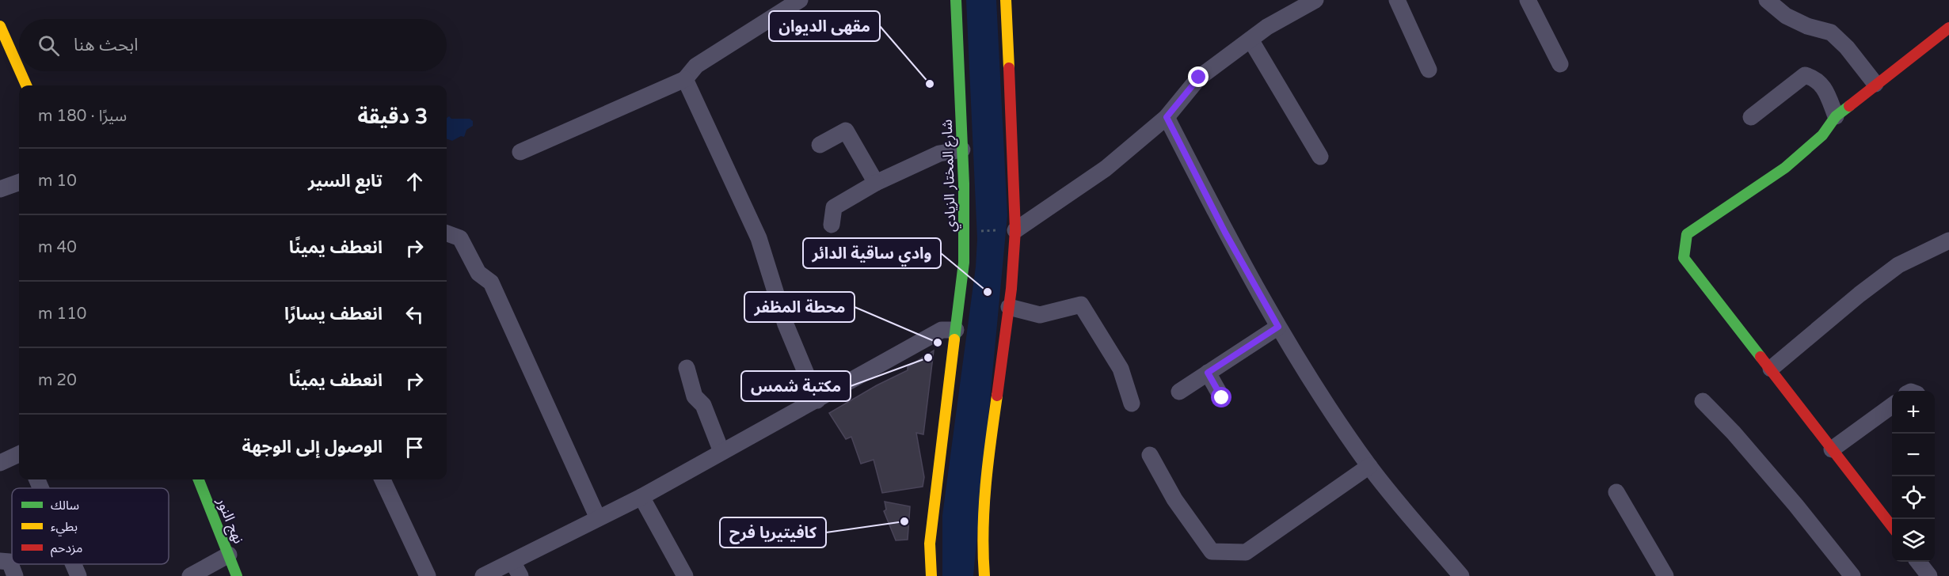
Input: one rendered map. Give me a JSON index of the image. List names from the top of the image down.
{
  "streets": {
    "street": ["شارع المختار الزيادي", "نهج النور"]
  },
  "places": [
    "مقهى الديوان",
    "وادي ساقية الدائر",
    "محطة المظفر",
    "مكتبة شمس",
    "كافيتيريا فرح"
  ],
  "legend": ["سالك", "بطيء", "مزدحم"],
  "page": {
    "search": "ابحث هنا",
    "heading": ["3 دقيقة", "سيرًا · 180 m"],
    "list": [
      ["تابع السير", "10 m"],
      ["انعطف يمينًا", "40 m"],
      ["انعطف يسارًا", "110 m"],
      ["انعطف يمينًا", "20 m"],
      "الوصول إلى الوجهة"
    ],
    "map_buttons": ["+", "−"]
  }
}
